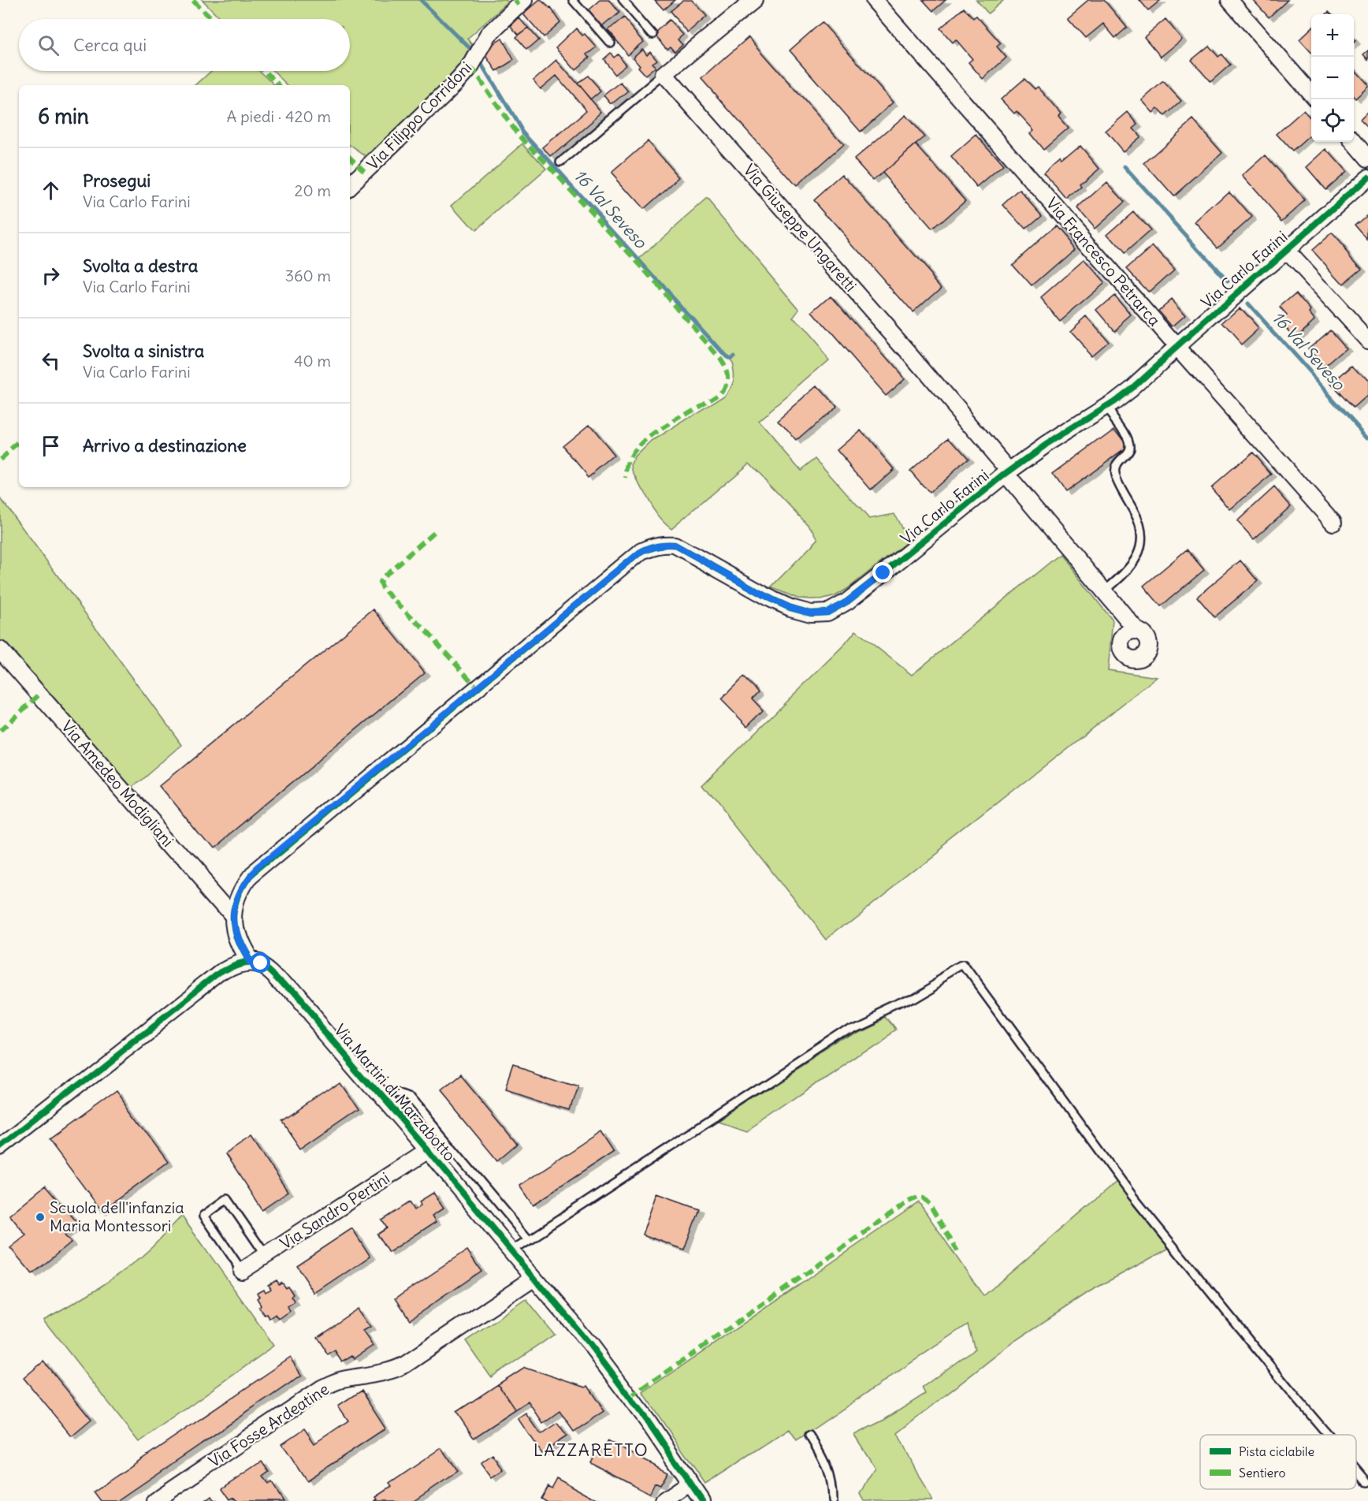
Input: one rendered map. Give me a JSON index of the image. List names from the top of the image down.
{
  "streets": {
    "street": [
      "Via Filippo Corridoni",
      "Via Giuseppe Ungaretti",
      "Via Francesco Petrarca",
      "Via Carlo Farini",
      "Via Amedeo Modigliani",
      "Via Martiri di Marzabotto",
      "Via Sandro Pertini",
      "Via Fosse Ardeatine"
    ]
  },
  "crossings": [
    ["Via Giuseppe Ungaretti", "Via Carlo Farini"],
    ["Via Francesco Petrarca", "Via Carlo Farini"],
    ["Via Carlo Farini", "Via Amedeo Modigliani"],
    ["Via Carlo Farini", "Via Martiri di Marzabotto"],
    ["Via Martiri di Marzabotto", "Via Sandro Pertini"],
    ["Via Martiri di Marzabotto", "Via Fosse Ardeatine"]
  ],
  "districts": ["LAZZARETTO"],
  "water": ["16 Val Seveso"],
  "places": ["Scuola dell'infanzia Maria Montessori"],
  "legend": ["Pista ciclabile", "Sentiero"],
  "page": {
    "map_buttons": ["+", "−"],
    "search": "Cerca qui",
    "heading": ["6 min", "A piedi · 420 m"],
    "list": [
      ["Prosegui", "Via Carlo Farini", "20 m"],
      ["Svolta a destra", "Via Carlo Farini", "360 m"],
      ["Svolta a sinistra", "Via Carlo Farini", "40 m"],
      "Arrivo a destinazione"
    ]
  }
}
